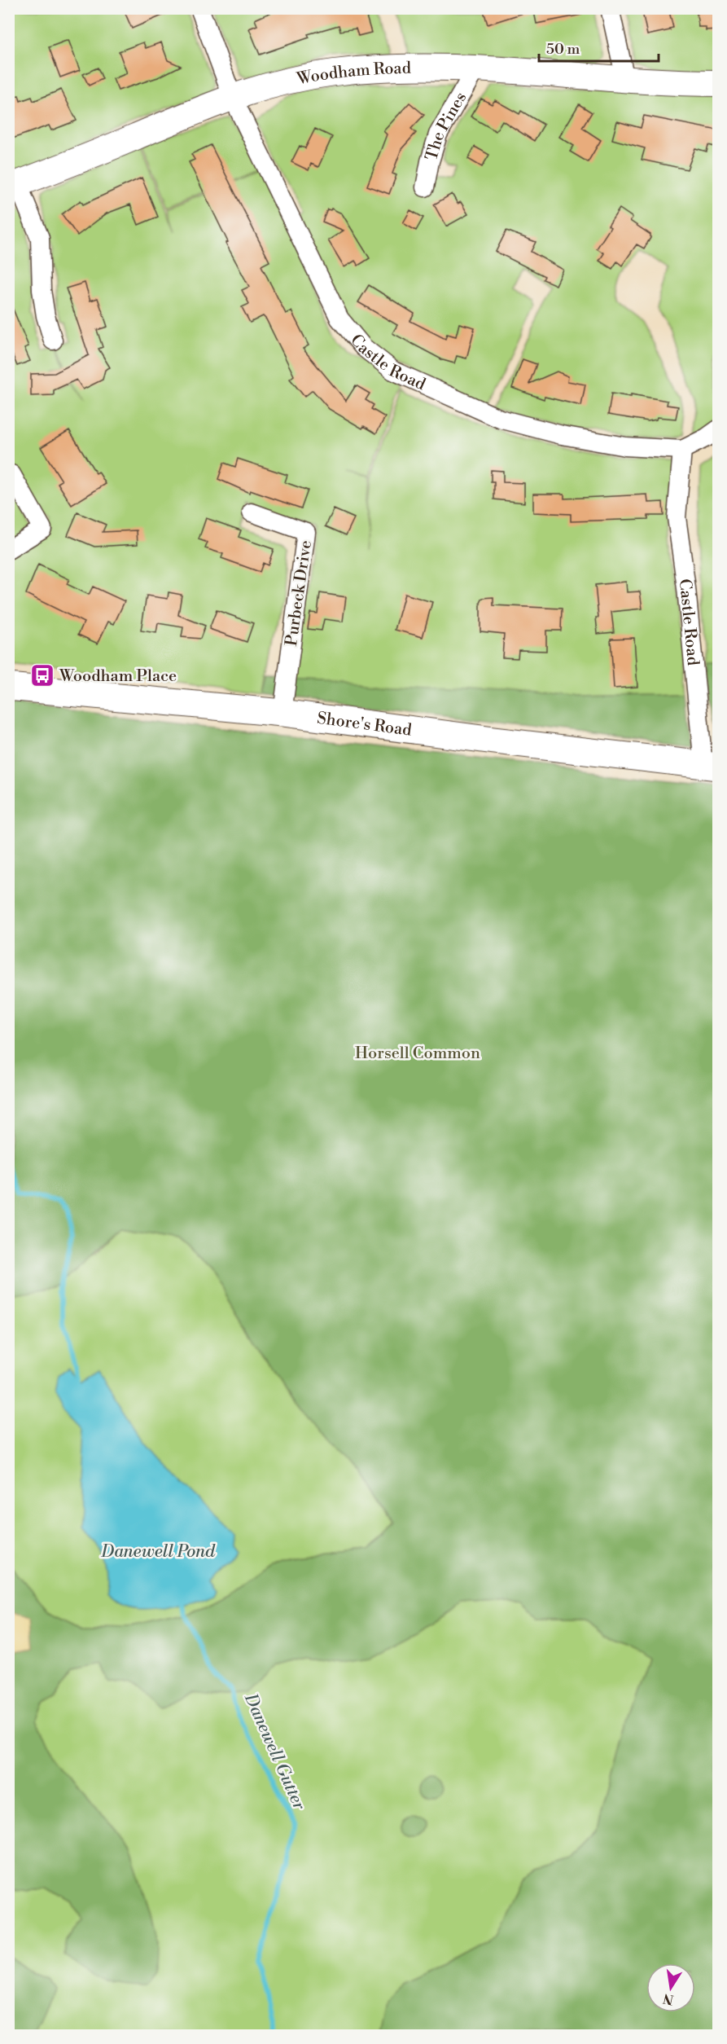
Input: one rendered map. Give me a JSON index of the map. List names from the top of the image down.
{
  "streets": {
    "main road": ["Shore's Road"],
    "street": [
      "Woodham Road",
      "The Pines",
      "Castle Road",
      "Purbeck Drive"
    ]
  },
  "crossings": [
    ["Woodham Road", "The Pines"],
    ["Woodham Road", "Castle Road"],
    ["Castle Road", "Shore's Road"],
    ["Purbeck Drive", "Shore's Road"]
  ],
  "water": ["Danewell Pond", "Danewell Gutter"],
  "parks": ["Horsell Common"],
  "places": {
    "bus stop": ["Woodham Place"]
  },
  "scale_bar": "50 m",
  "north": "bottom"
}
